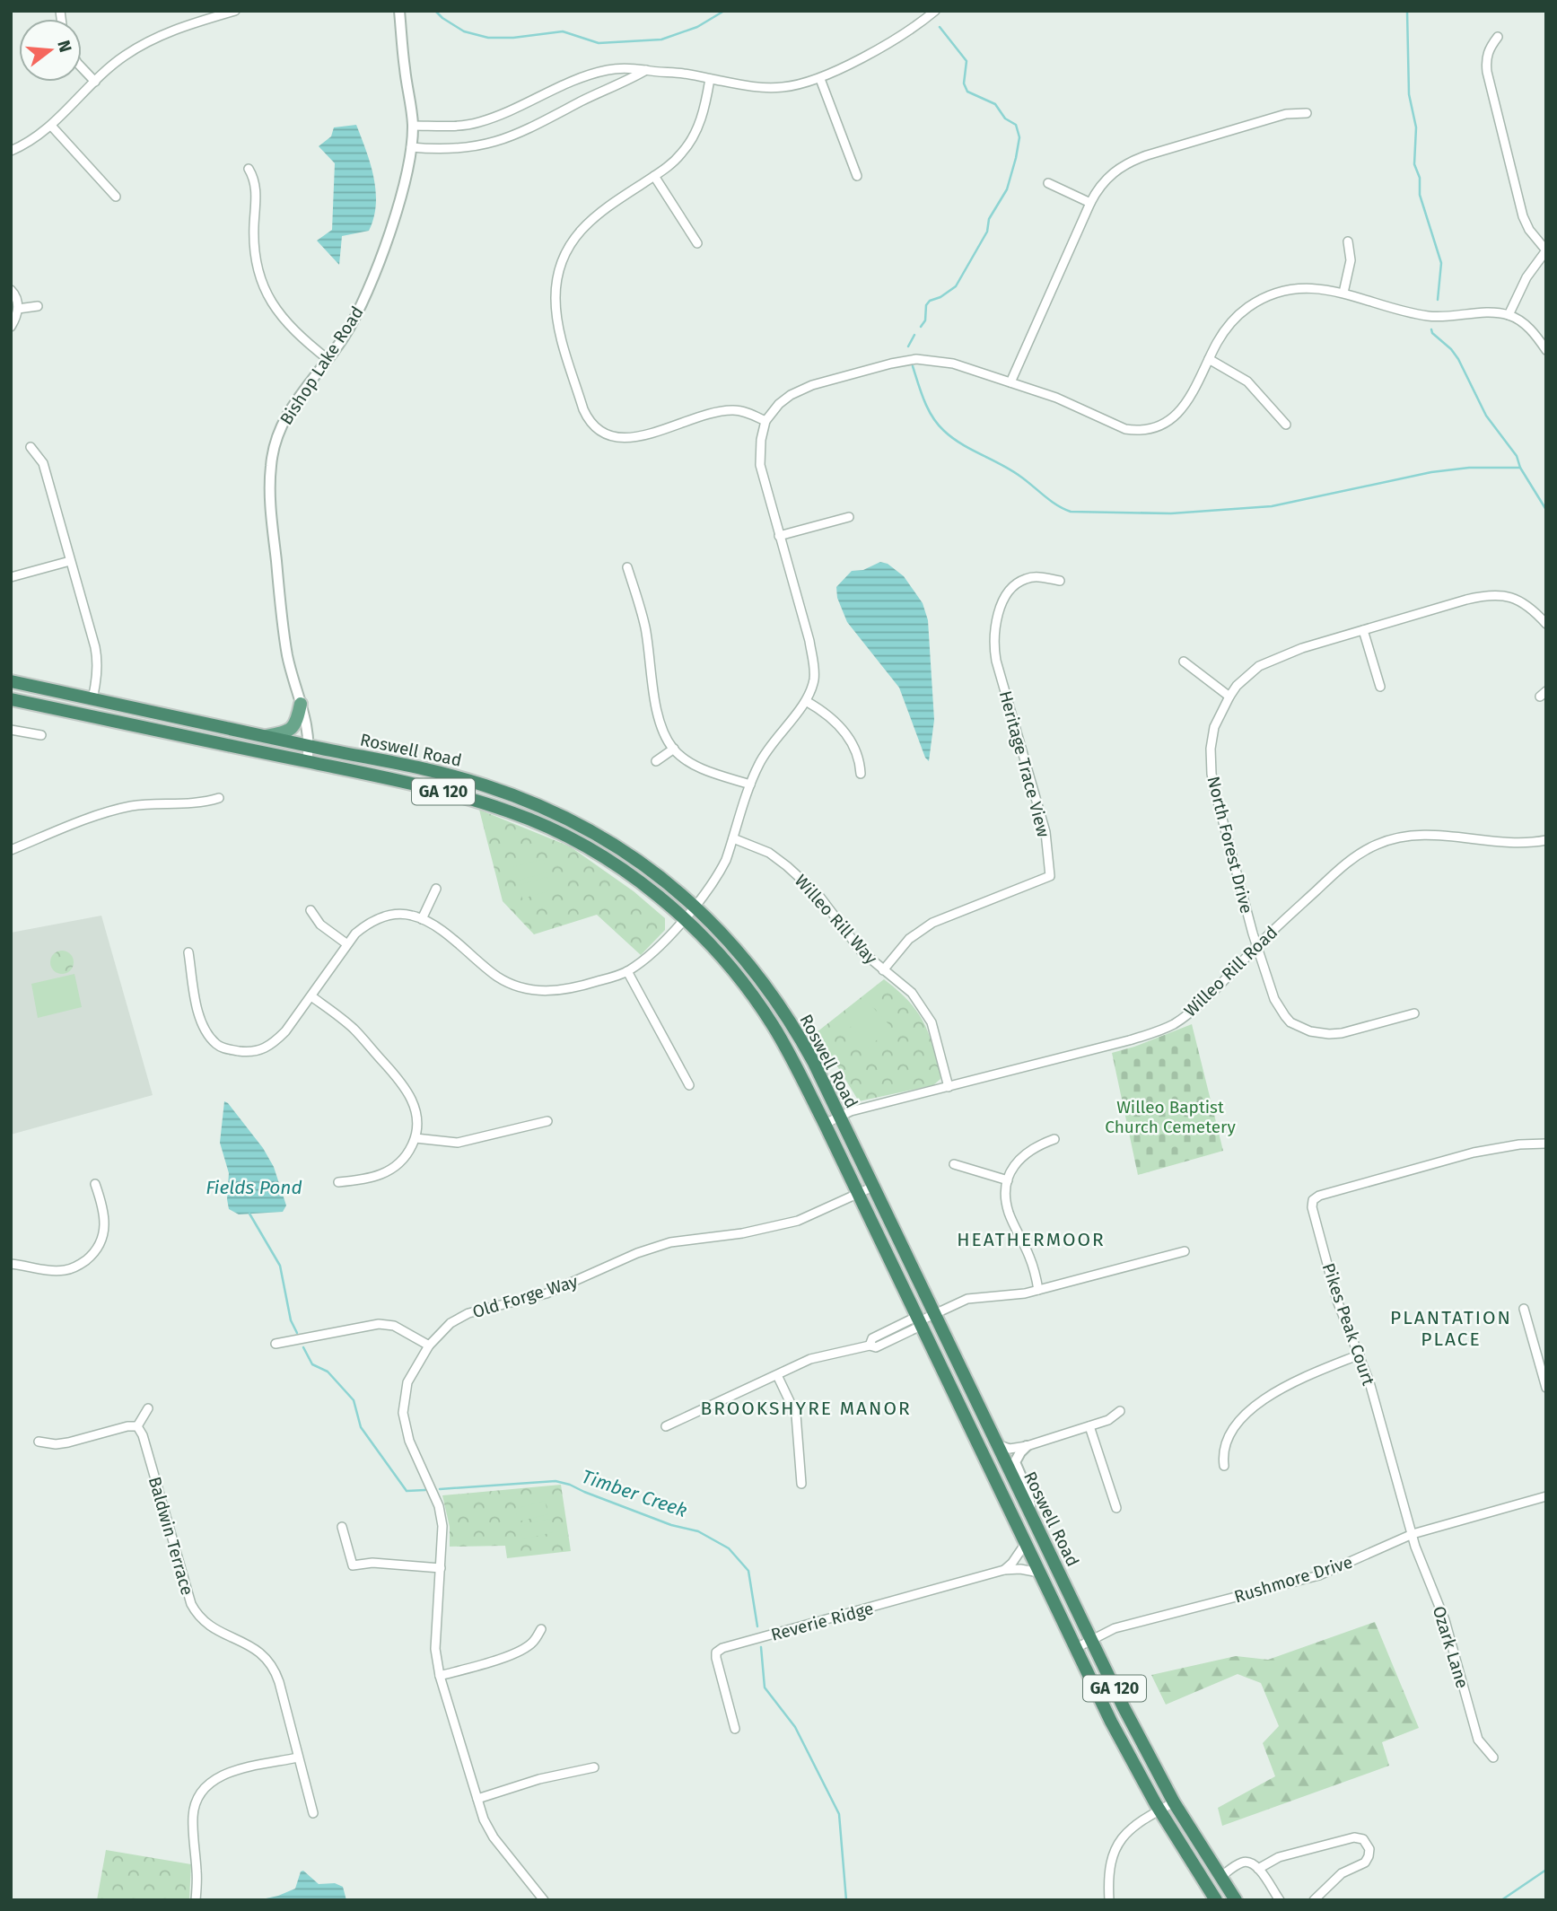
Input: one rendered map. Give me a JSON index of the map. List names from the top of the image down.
{
  "streets": {
    "highway": ["Roswell Road", "GA 120"],
    "street": [
      "Bishop Lake Road",
      "Heritage Trace View",
      "North Forest Drive",
      "Willeo Rill Way",
      "Willeo Rill Road",
      "Old Forge Way",
      "Pikes Peak Court",
      "Baldwin Terrace",
      "Rushmore Drive",
      "Reverie Ridge",
      "Ozark Lane"
    ]
  },
  "crossings": [
    ["Bishop Lake Road", "Roswell Road"],
    ["Roswell Road", "Willeo Rill Road"],
    ["Roswell Road", "Old Forge Way"],
    ["Roswell Road", "Rushmore Drive"],
    ["Heritage Trace View", "Willeo Rill Way"],
    ["North Forest Drive", "Willeo Rill Road"],
    ["Willeo Rill Way", "Willeo Rill Road"],
    ["Pikes Peak Court", "Rushmore Drive"],
    ["Pikes Peak Court", "Ozark Lane"],
    ["Rushmore Drive", "Ozark Lane"]
  ],
  "districts": ["HEATHERMOOR", "PLANTATION PLACE", "BROOKSHYRE MANOR"],
  "water": ["Fields Pond", "Timber Creek"],
  "parks": ["Willeo Baptist Church Cemetery"],
  "north": "right"
}
